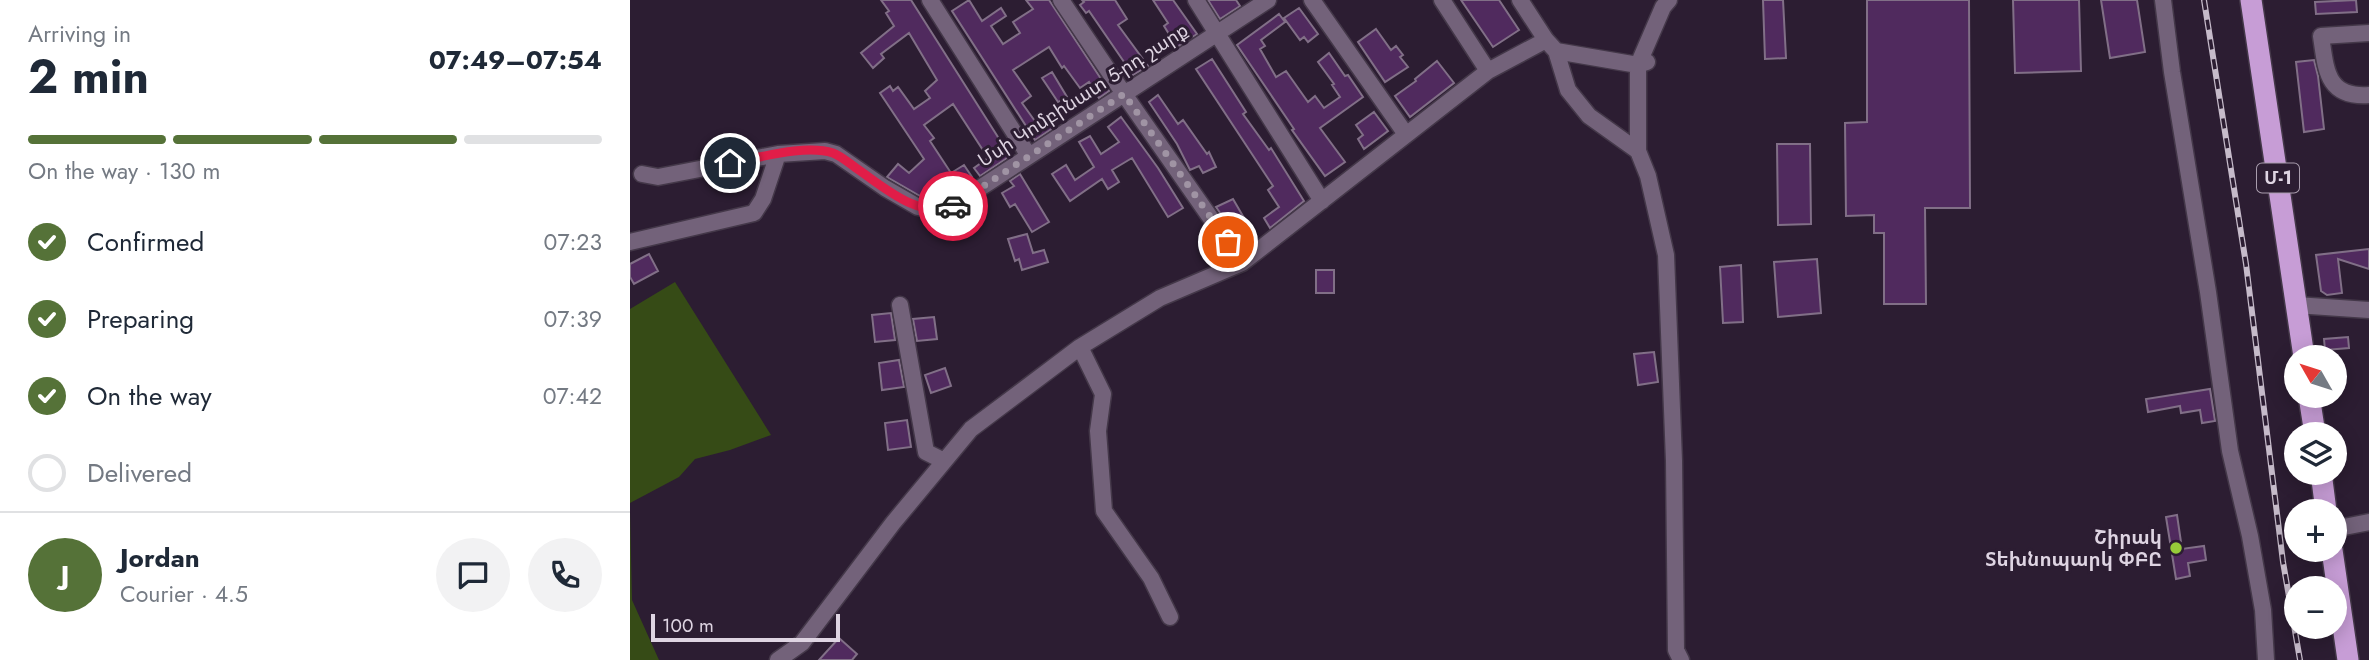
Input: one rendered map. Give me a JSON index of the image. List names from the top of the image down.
{
  "streets": {
    "highway": ["Մ-1"],
    "street": ["Մսի Կոմբինատ 5-րդ շարք"]
  },
  "places": ["Շիրակ Տեխնոպարկ ՓԲԸ"],
  "scale_bar": "100 m",
  "north": "top left",
  "page": {
    "heading": ["2 min", "Arriving in", "07:49–07:54"],
    "panel": ["Jordan", "Courier · 4.5"],
    "bar": "On the way · 130 m",
    "list": [
      ["Confirmed", "07:23"],
      ["Preparing", "07:39"],
      ["On the way", "07:42"],
      "Delivered"
    ],
    "map_buttons": ["+", "−"],
    "round": "J",
    "scale": "100 m"
  }
}
